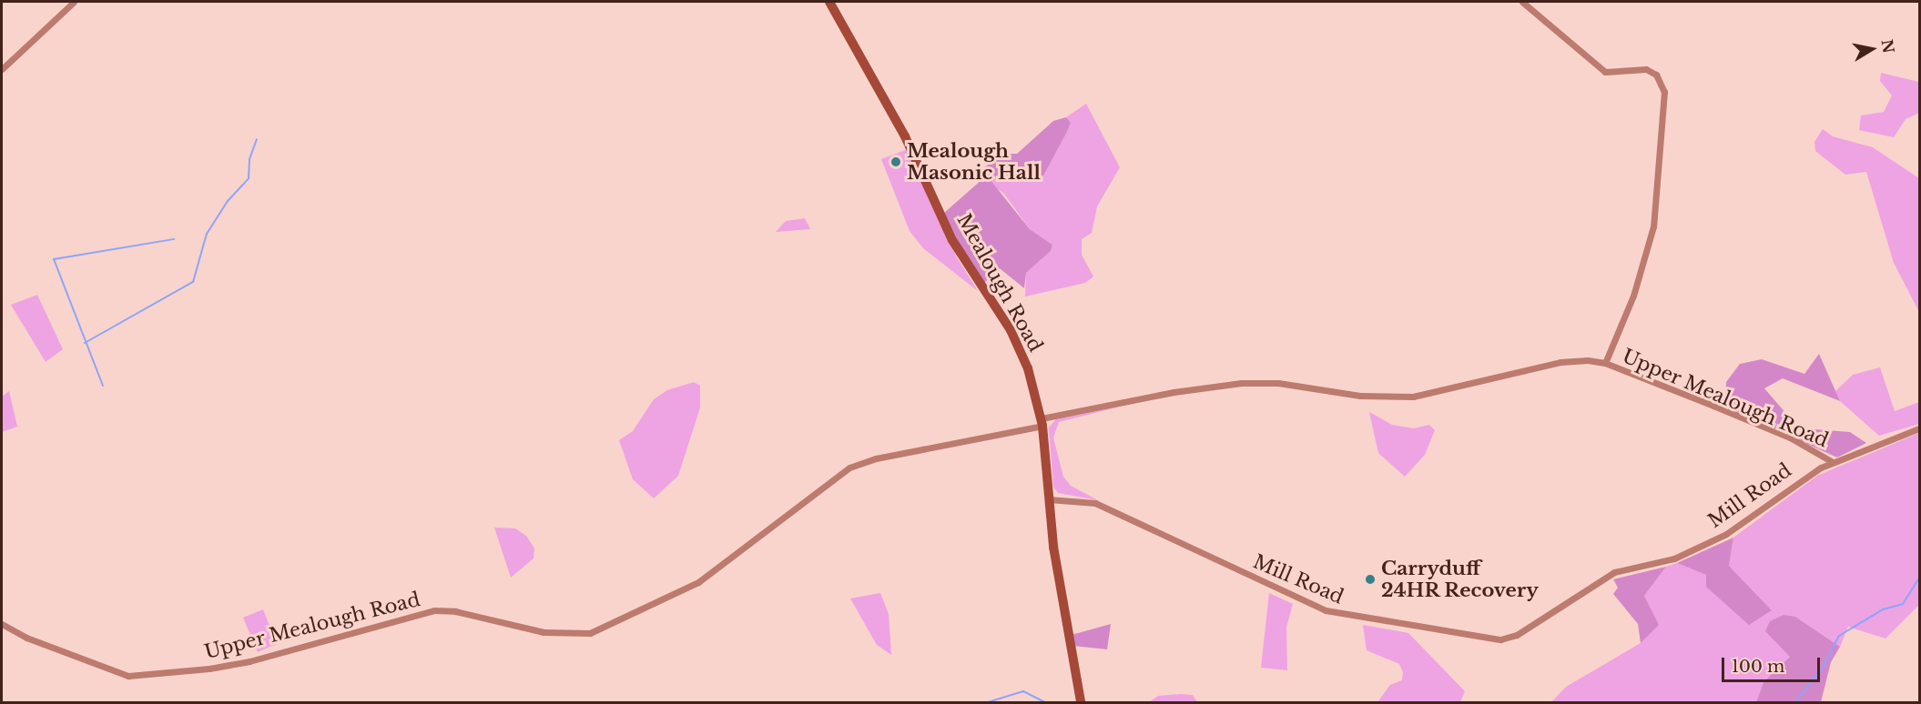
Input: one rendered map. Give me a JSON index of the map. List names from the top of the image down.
{
  "streets": {
    "street": ["Mealough Road", "Upper Mealough Road", "Mill Road"]
  },
  "crossings": [
    ["Mealough Road", "Upper Mealough Road"],
    ["Mealough Road", "Mill Road"],
    ["Upper Mealough Road", "Mill Road"]
  ],
  "places": ["Mealough Masonic Hall", "Carryduff 24HR Recovery"],
  "scale_bar": "100 m",
  "north": "right"
}
